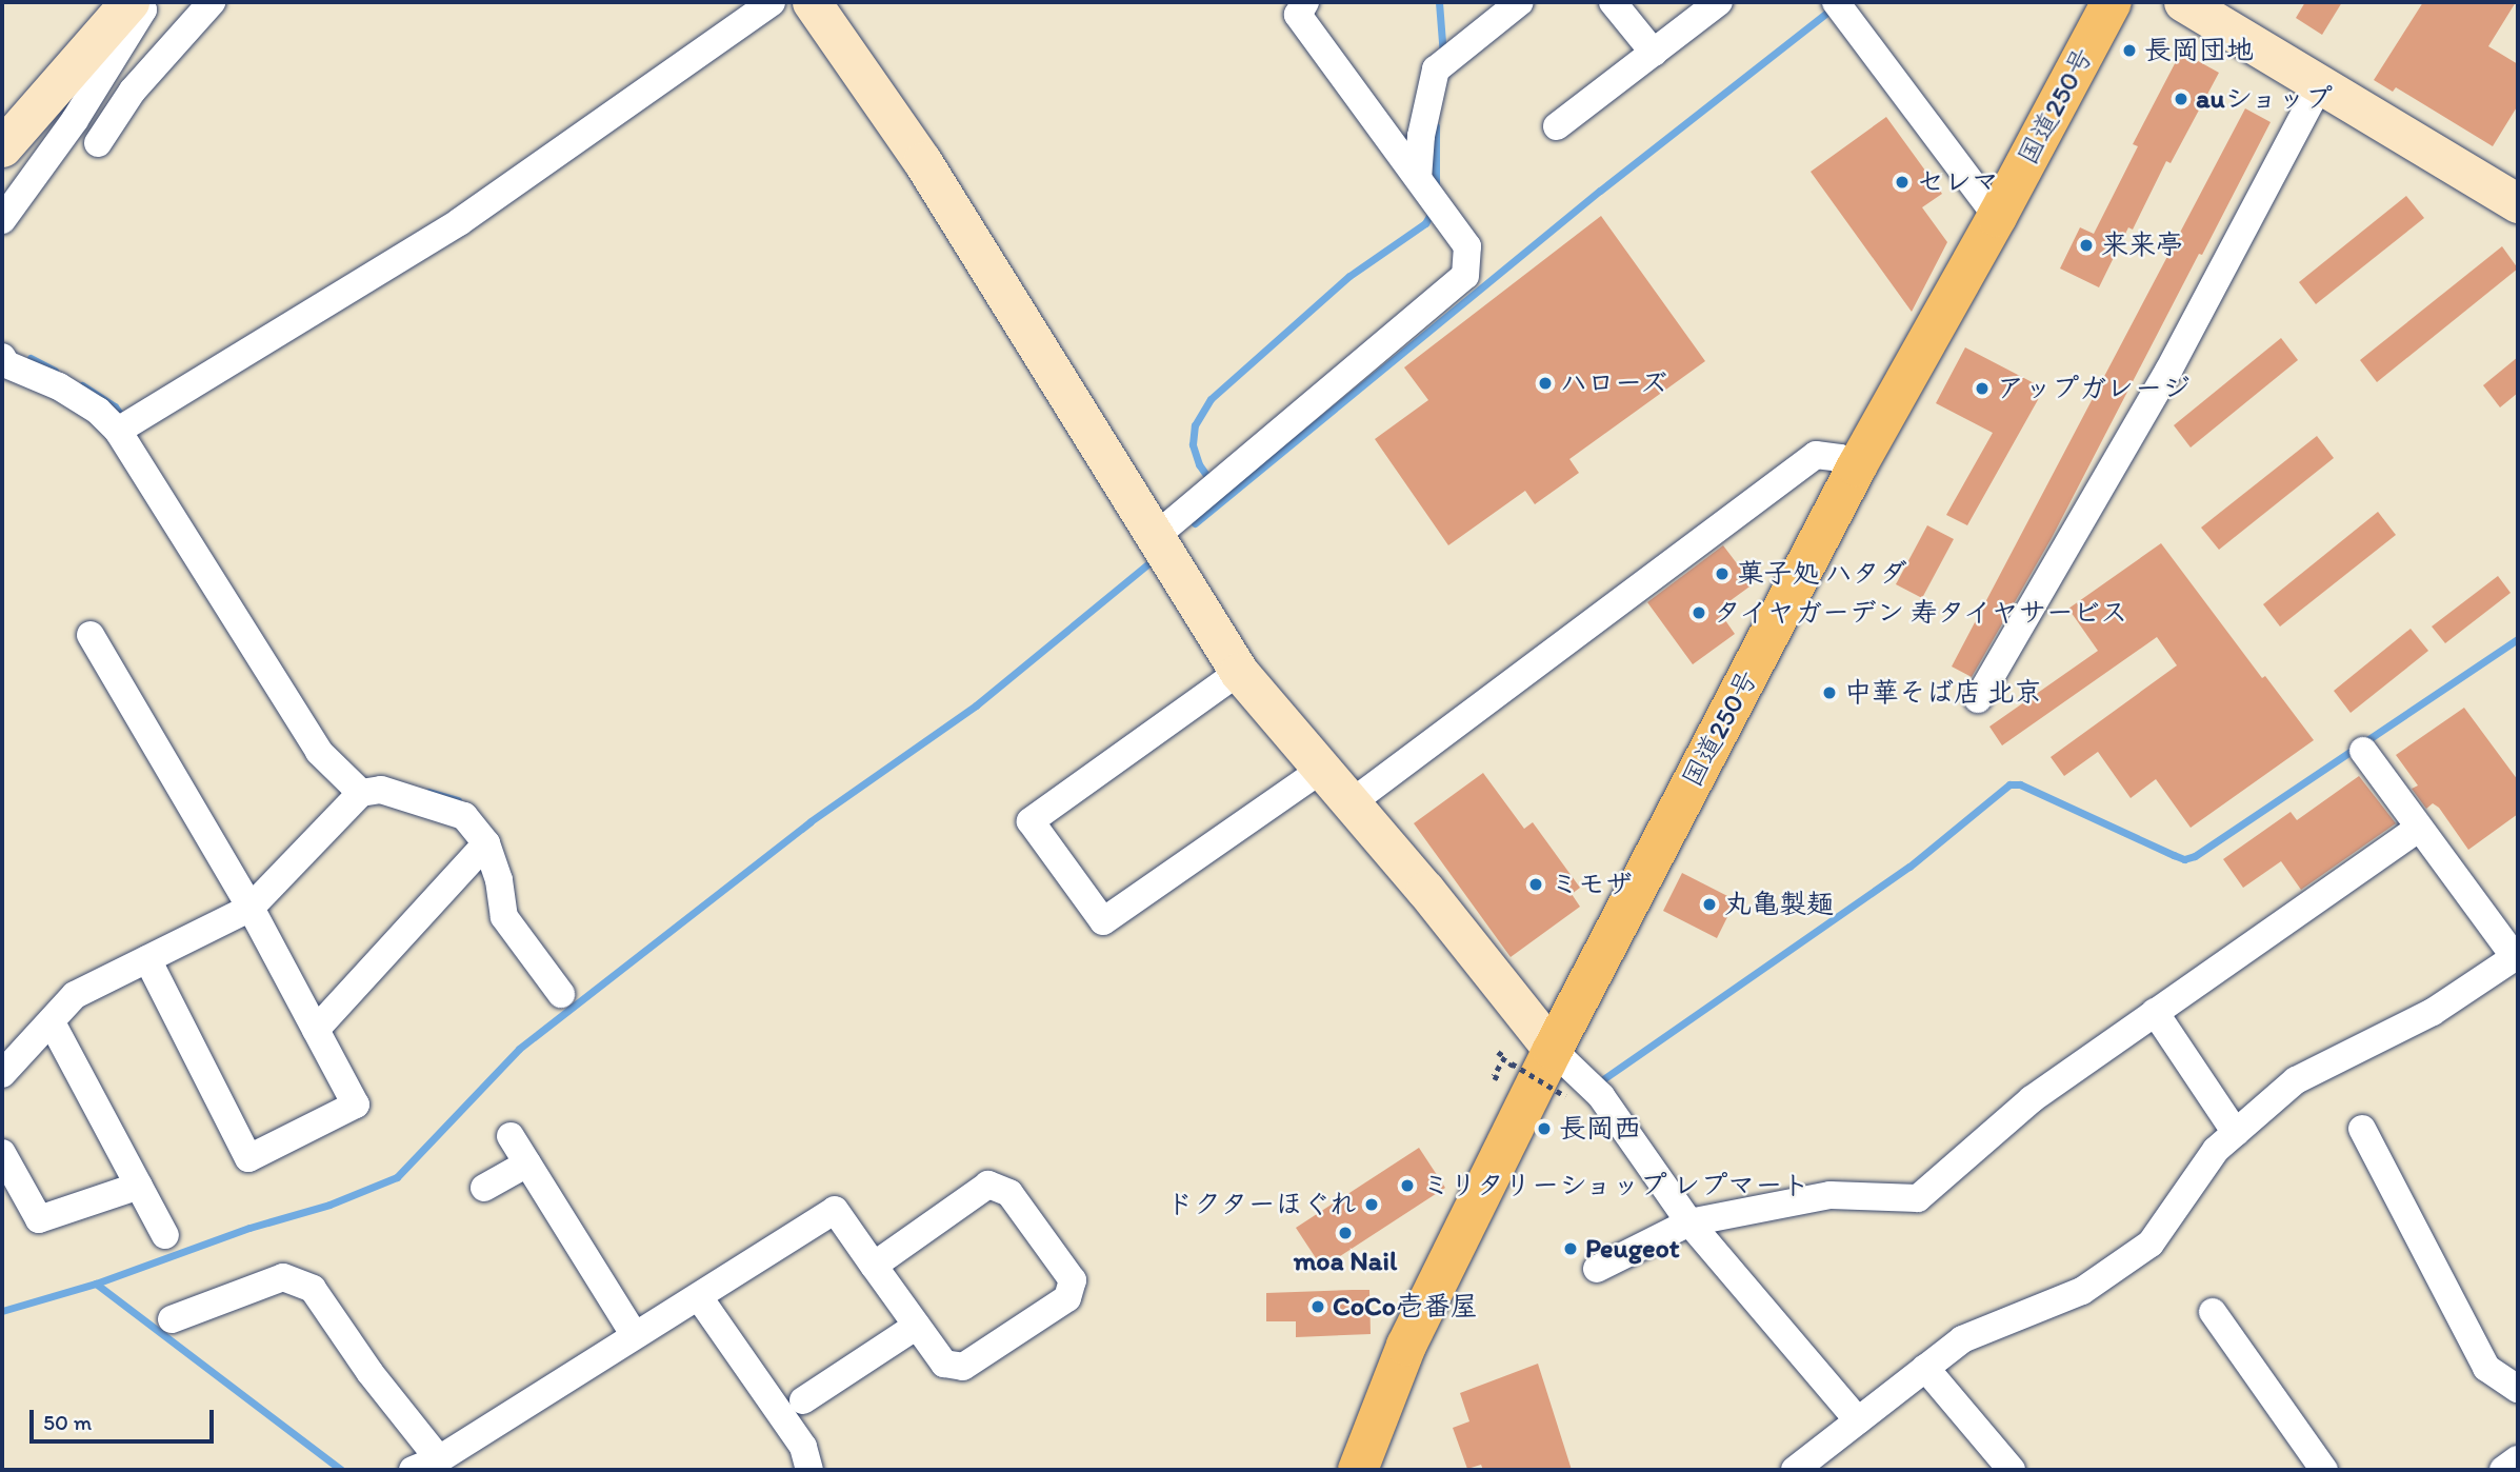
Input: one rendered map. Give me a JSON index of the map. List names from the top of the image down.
{
  "streets": {
    "highway": ["国道250号"]
  },
  "places": [
    "長岡団地",
    "auショップ",
    "セレマ",
    "来来亭",
    "ハローズ",
    "アップガレージ",
    "菓子処 ハタダ",
    "タイヤガーデン 寿タイヤサービス",
    "中華そば店 北京",
    "ミモザ",
    "丸亀製麺",
    "長岡西",
    "ミリタリーショップ レプマート",
    "ドクターほぐれ",
    "moa Nail",
    "Peugeot",
    "CoCo壱番屋"
  ],
  "scale_bar": "50 m"
}
